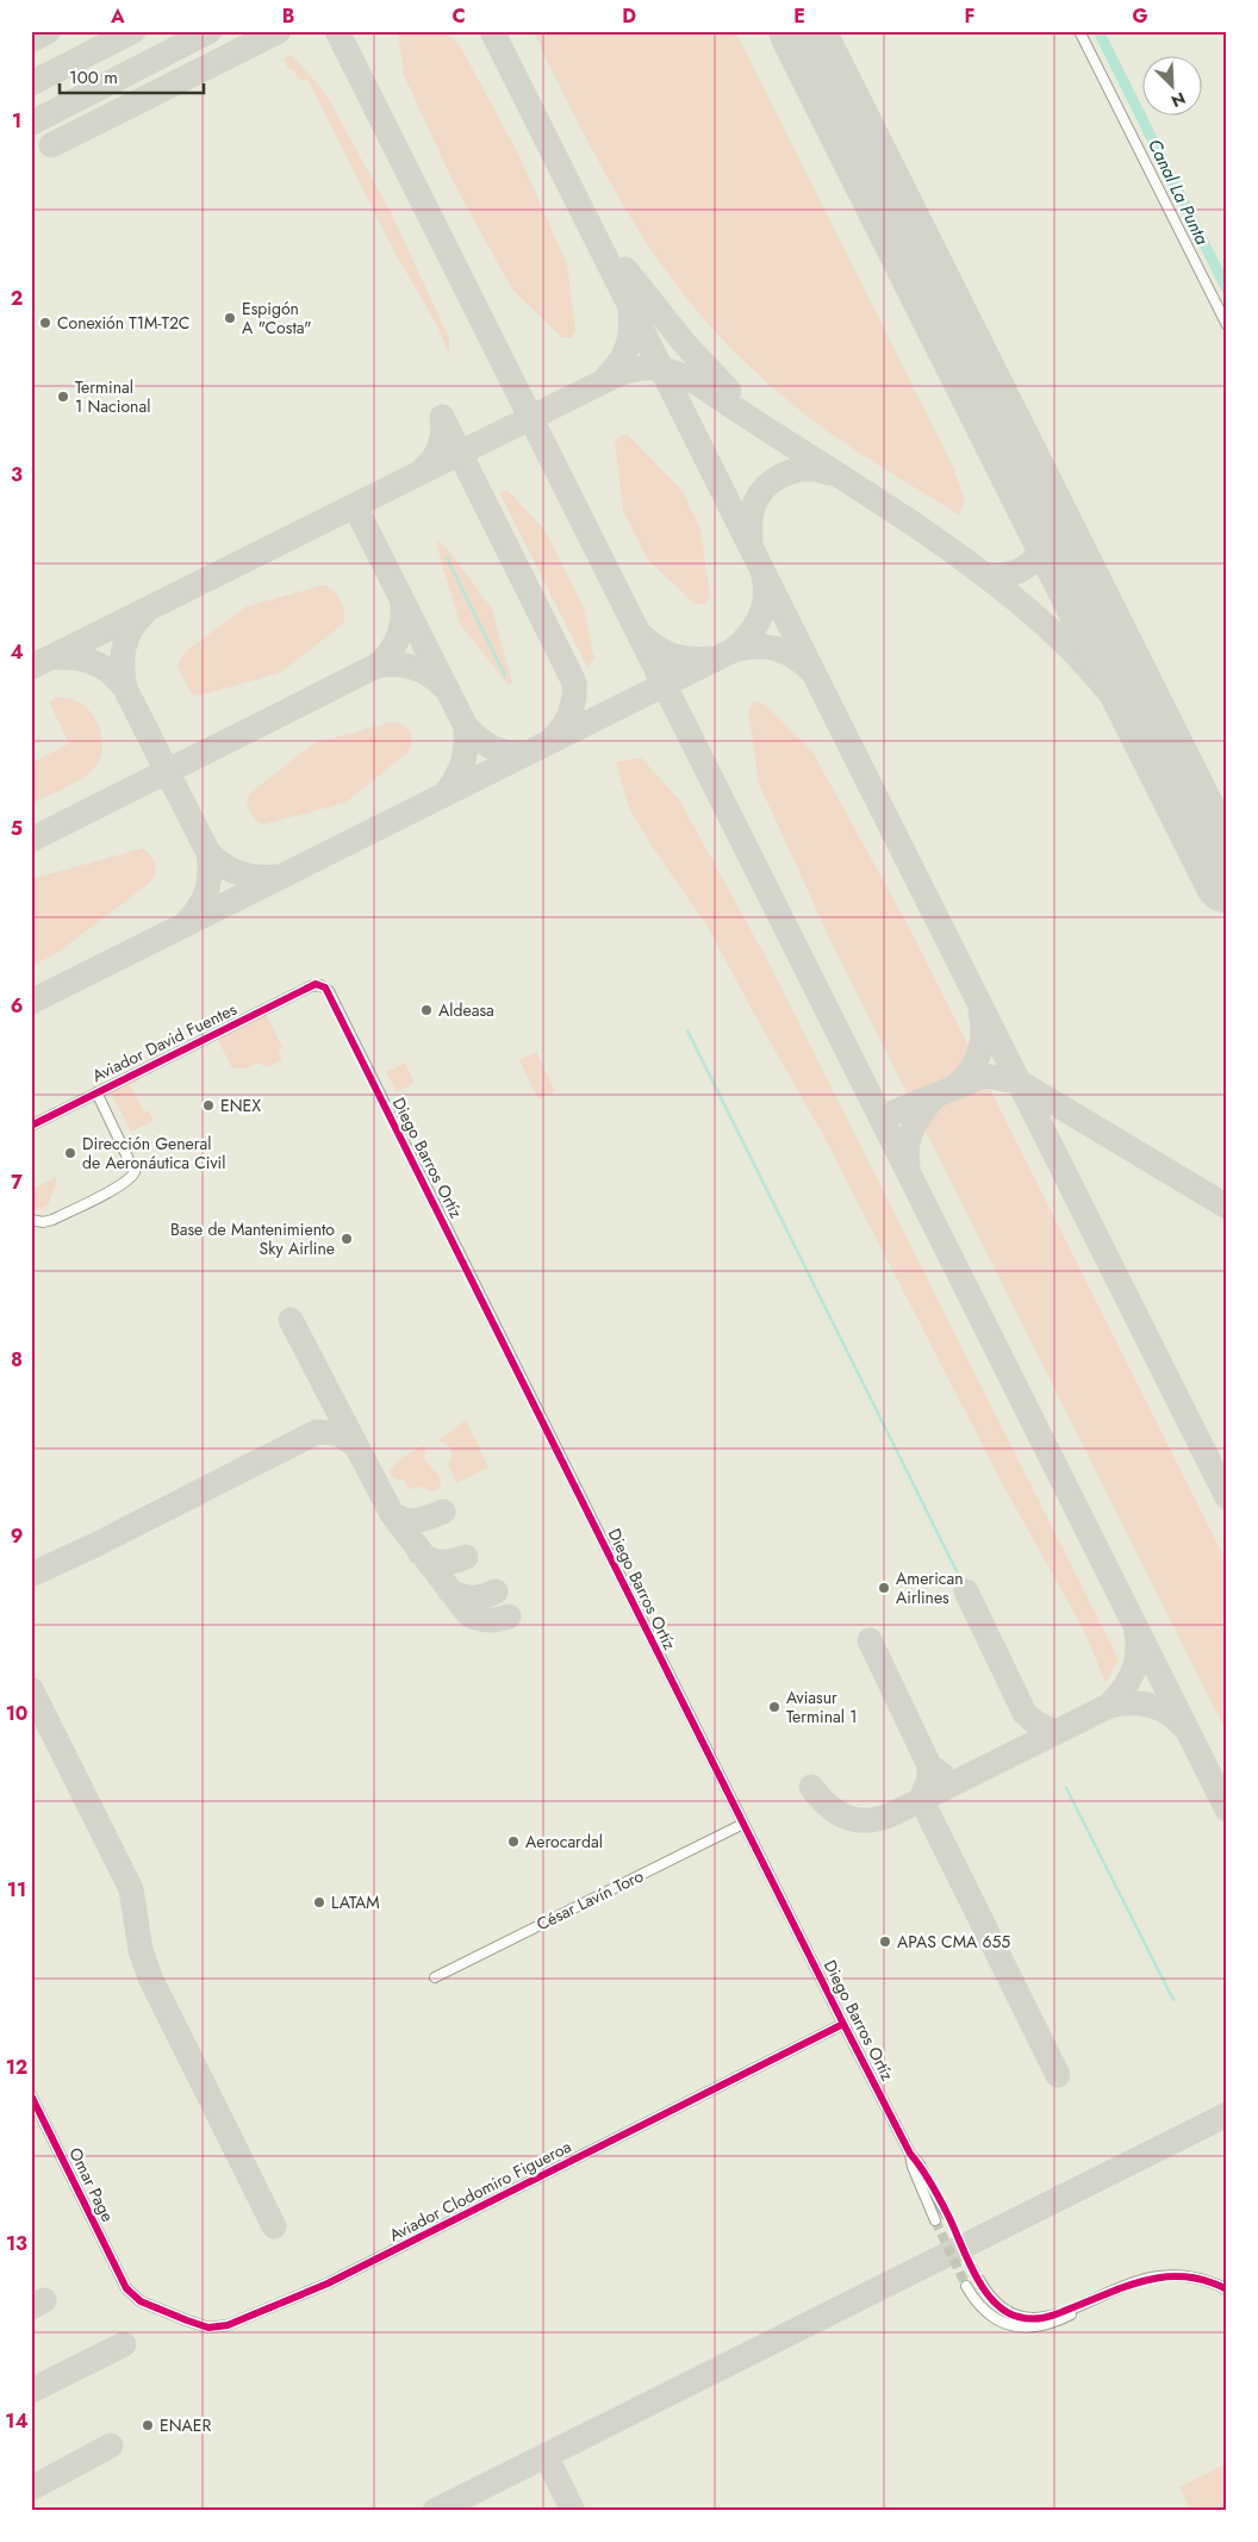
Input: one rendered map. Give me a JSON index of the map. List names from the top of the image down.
{
  "streets": {
    "street": [
      "Aviador David Fuentes",
      "Diego Barros Ortíz",
      "César Lavín Toro",
      "Omar Page",
      "Aviador Clodomiro Figueroa"
    ]
  },
  "crossings": [
    ["Aviador David Fuentes", "Diego Barros Ortíz"],
    ["Diego Barros Ortíz", "César Lavín Toro"],
    ["Diego Barros Ortíz", "Aviador Clodomiro Figueroa"],
    ["Omar Page", "Aviador Clodomiro Figueroa"]
  ],
  "water": ["Canal La Punta"],
  "places": [
    "Espigón A \"Costa\"",
    "Conexión T1M-T2C",
    "Terminal 1 Nacional",
    "Aldeasa",
    "ENEX",
    "Dirección General de Aeronáutica Civil",
    "Base de Mantenimiento Sky Airline",
    "American Airlines",
    "Aviasur Terminal 1",
    "Aerocardal",
    "LATAM",
    "APAS CMA 655",
    "ENAER"
  ],
  "scale_bar": "100 m",
  "north": "bottom right",
  "grid": {
    "columns": [
      "A",
      "B",
      "C",
      "D",
      "E",
      "F",
      "G"
    ],
    "rows": [
      "1",
      "2",
      "3",
      "4",
      "5",
      "6",
      "7",
      "8",
      "9",
      "10",
      "11",
      "12",
      "13",
      "14"
    ]
  }
}
